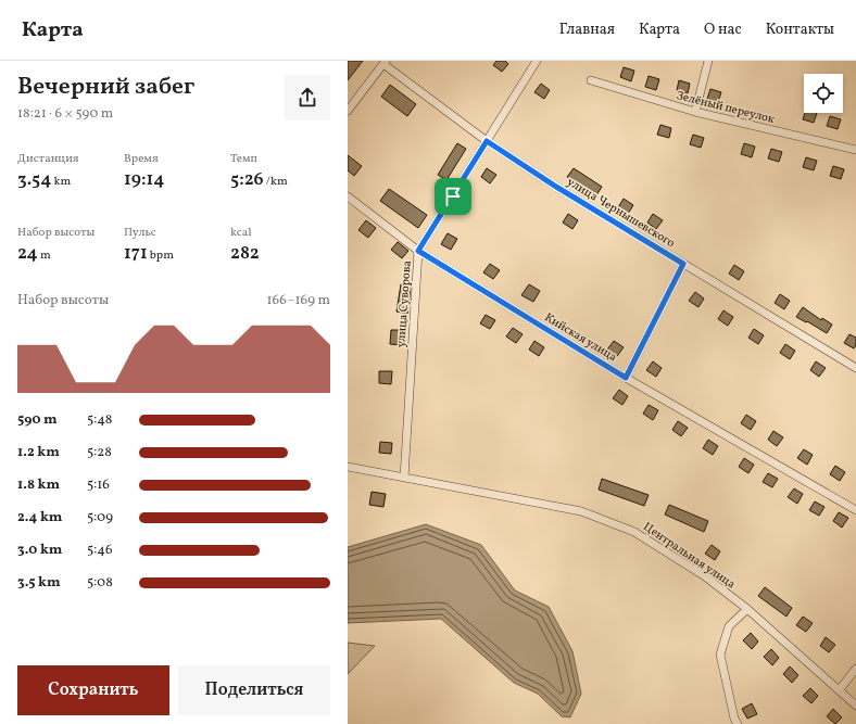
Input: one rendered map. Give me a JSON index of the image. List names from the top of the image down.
{
  "streets": {
    "street": [
      "Зелёный переулок",
      "улица Чернышевского",
      "улица Суворова",
      "Кийская улица",
      "Центральная улица"
    ]
  },
  "crossings": [
    ["улица Чернышевского", "улица Суворова"],
    ["улица Суворова", "Кийская улица"],
    ["улица Суворова", "Центральная улица"]
  ],
  "page": {
    "header": "Карта",
    "nav": [
      "Главная",
      "Карта",
      "О нас",
      "Контакты"
    ],
    "heading": ["Вечерний забег", "18:21 · 6 × 590 m"],
    "stats": [
      ["Дистанция", "3.54 km"],
      ["Время", "19:14"],
      ["Темп", "5:26 /km"],
      ["Набор высоты", "24 m"],
      ["Пульс", "171 bpm"],
      ["kcal", "282"]
    ],
    "chart": ["Набор высоты", "166–169 m"],
    "list": [
      {
        "name": "590 m",
        "note": "5:48"
      },
      {
        "name": "1.2 km",
        "note": "5:28"
      },
      {
        "name": "1.8 km",
        "note": "5:16"
      },
      {
        "name": "2.4 km",
        "note": "5:09"
      },
      {
        "name": "3.0 km",
        "note": "5:46"
      },
      {
        "name": "3.5 km",
        "note": "5:08"
      }
    ],
    "buttons": ["Сохранить", "Поделиться"]
  }
}
